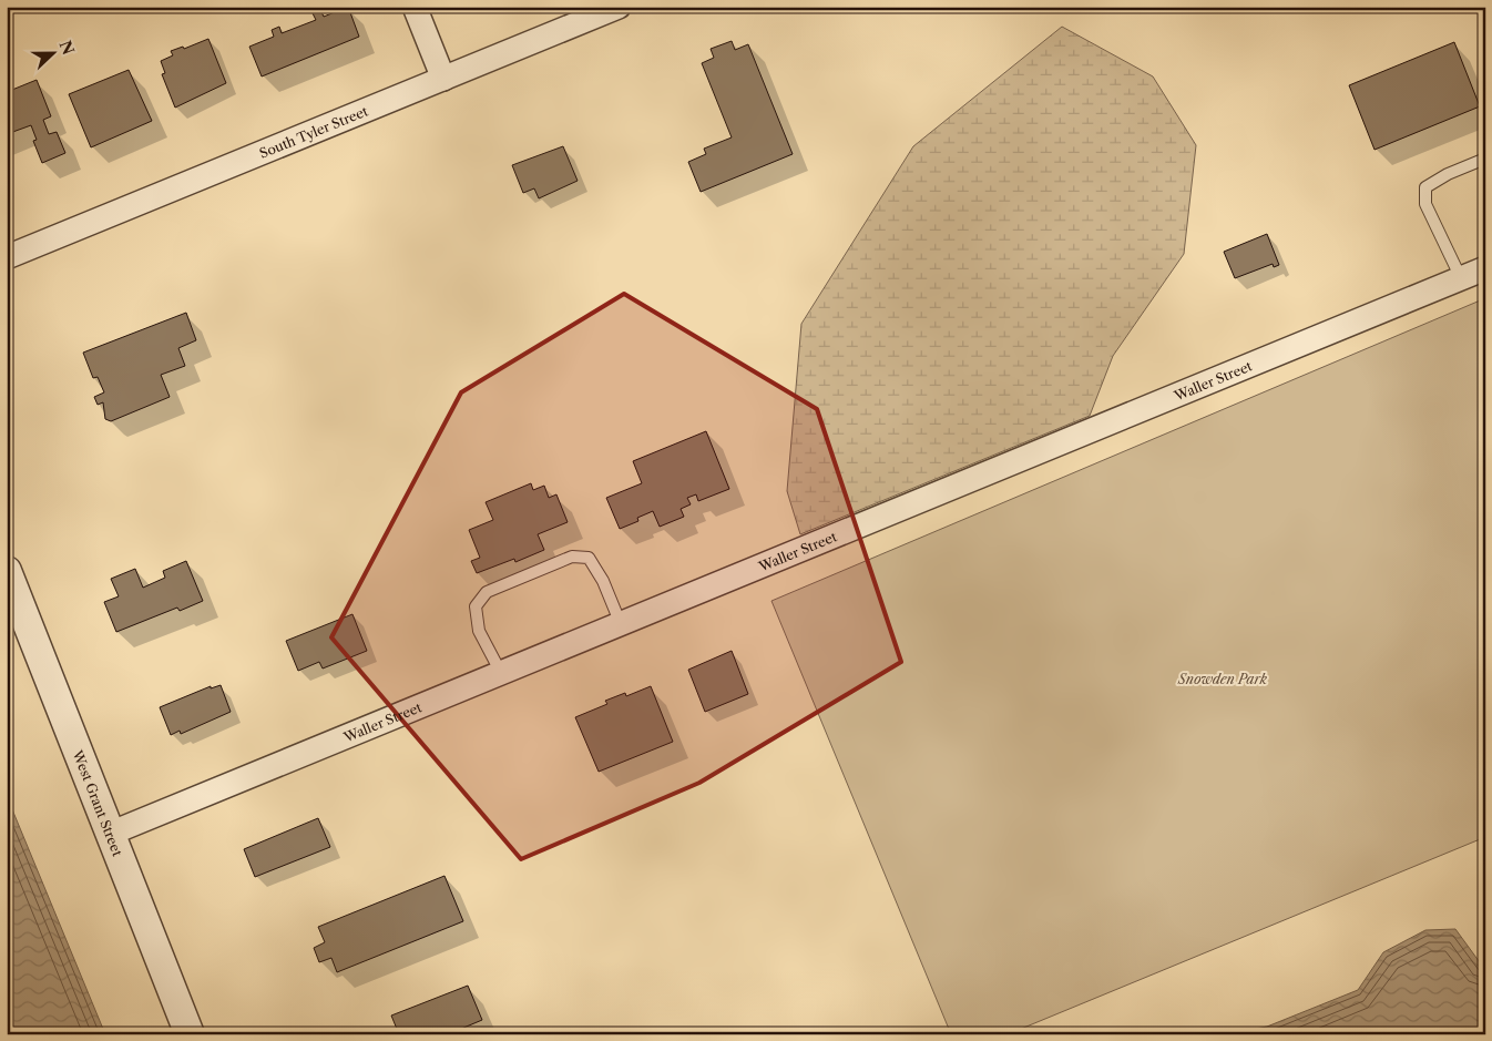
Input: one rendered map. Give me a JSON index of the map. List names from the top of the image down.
{
  "streets": {
    "street": ["South Tyler Street", "Waller Street", "West Grant Street"]
  },
  "crossings": [
    ["Waller Street", "West Grant Street"]
  ],
  "parks": ["Snowden Park"],
  "north": "right"
}
